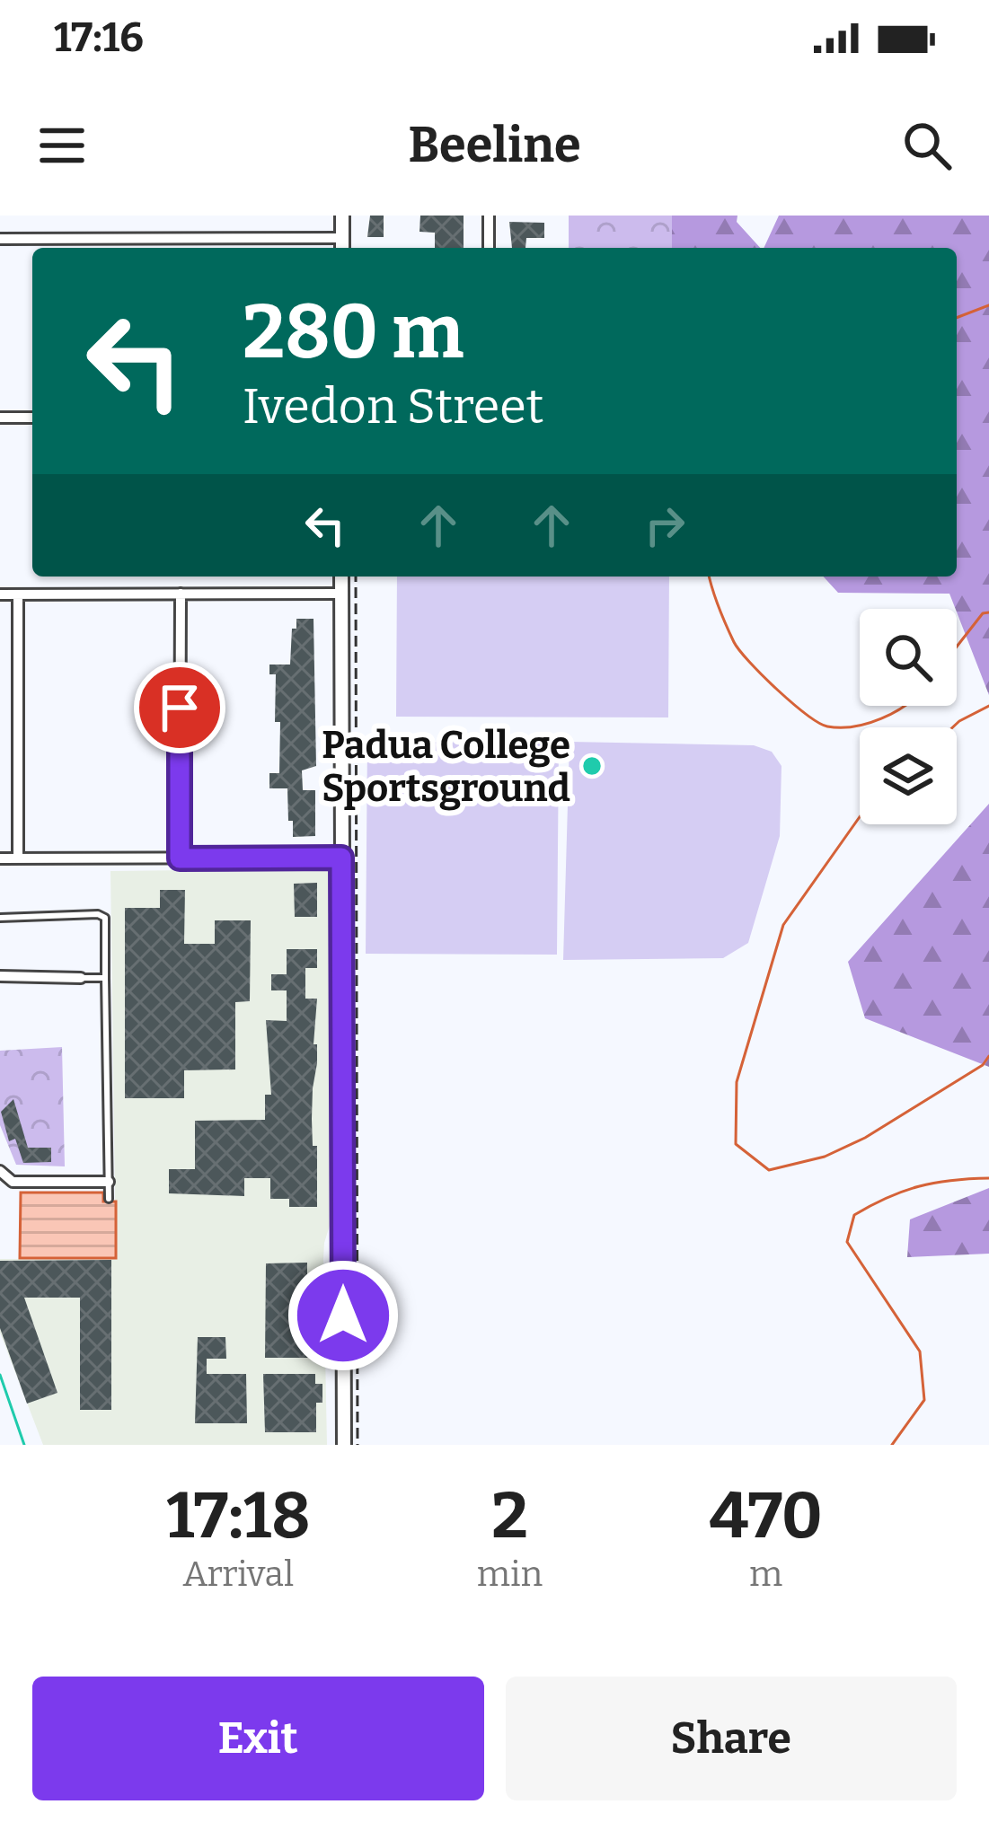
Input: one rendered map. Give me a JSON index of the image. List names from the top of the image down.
{
  "places": ["Padua College Sportsground"],
  "page": {
    "status": "17:16",
    "header": "Beeline",
    "turn": ["280 m", "Ivedon Street"],
    "eta": [
      "17:18",
      "Arrival",
      "2",
      "min",
      "470",
      "m"
    ],
    "buttons": ["Exit", "Share"]
  }
}
